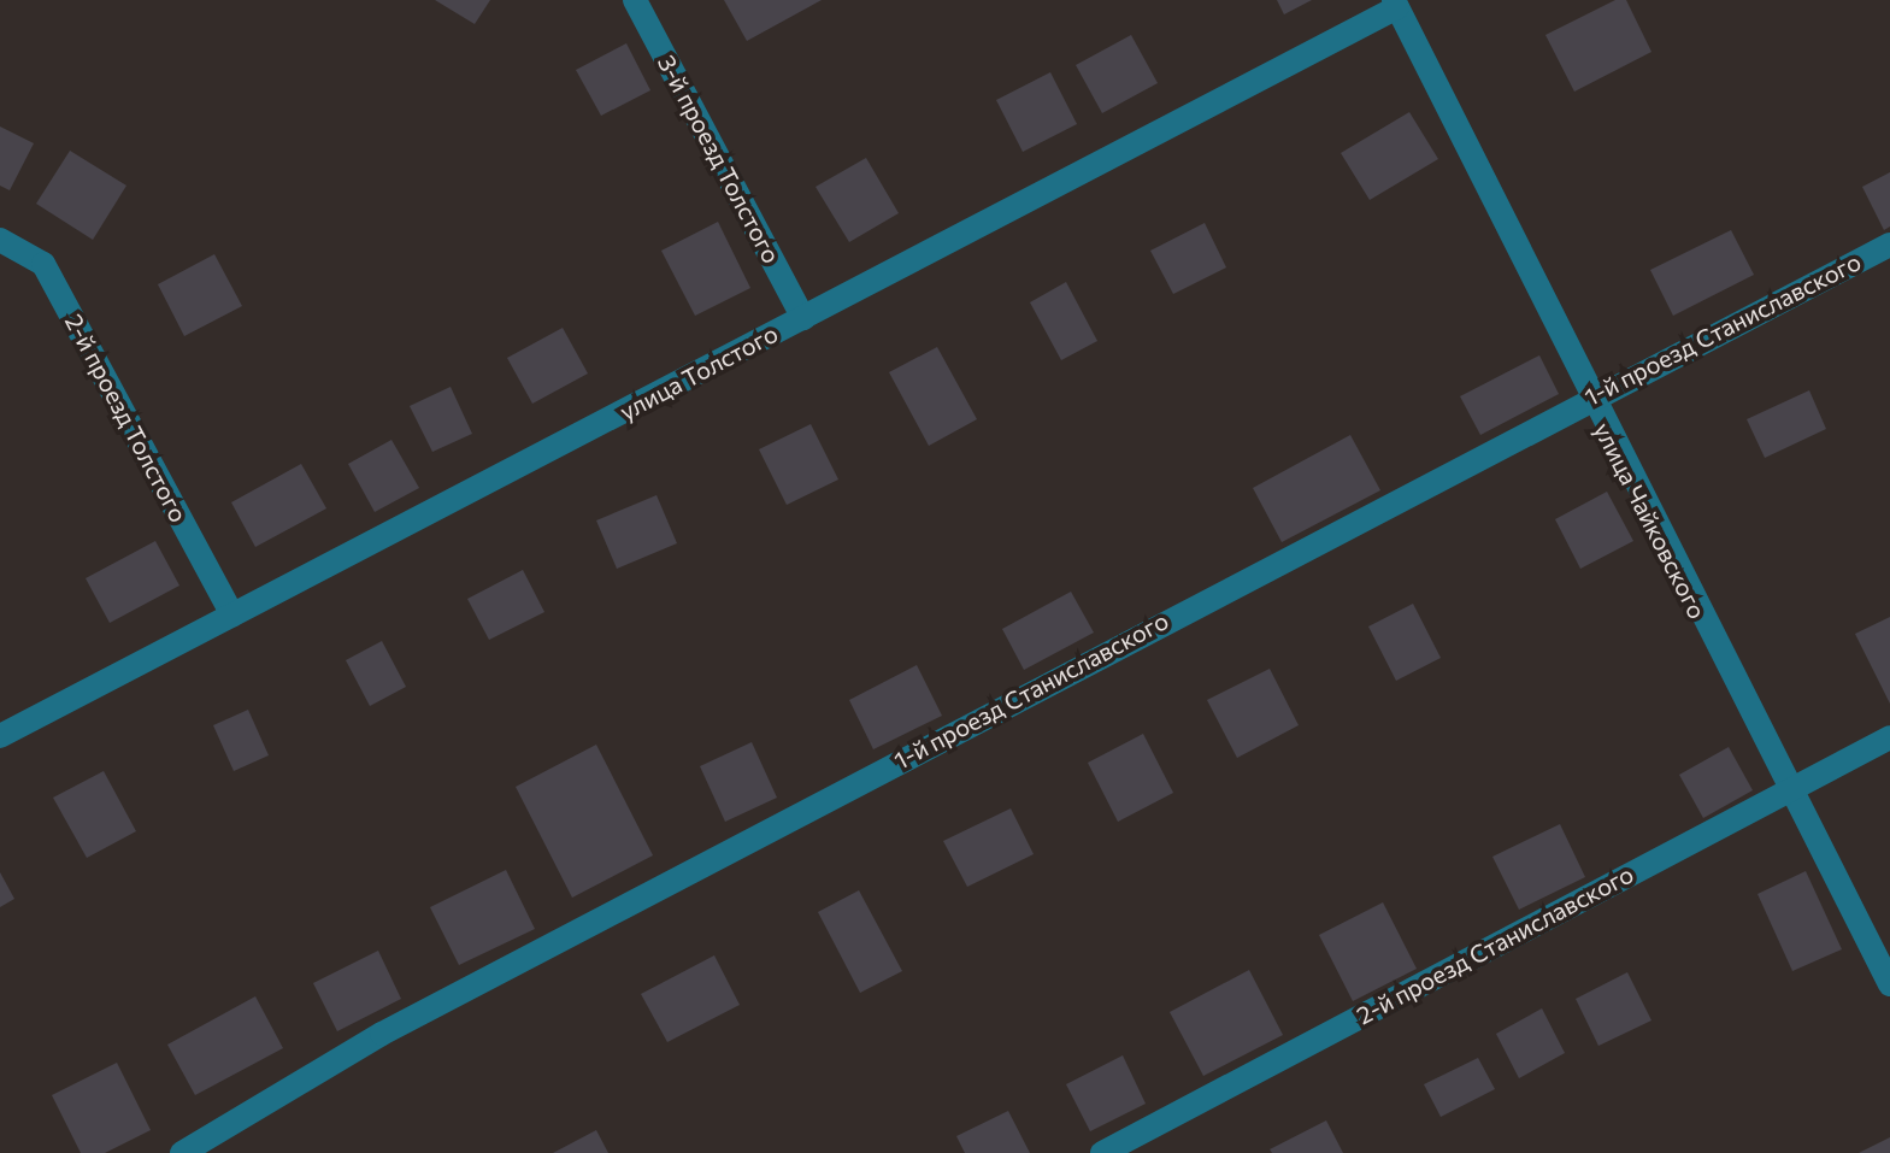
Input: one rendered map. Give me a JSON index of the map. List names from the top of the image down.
{
  "streets": {
    "street": [
      "3-й проезд Толстого",
      "1-й проезд Станиславского",
      "улица Толстого",
      "2-й проезд Толстого",
      "улица Чайковского",
      "2-й проезд Станиславского"
    ]
  },
  "crossings": [
    ["3-й проезд Толстого", "улица Толстого"],
    ["1-й проезд Станиславского", "улица Чайковского"],
    ["улица Толстого", "2-й проезд Толстого"],
    ["улица Толстого", "улица Чайковского"],
    ["улица Чайковского", "2-й проезд Станиславского"]
  ]
}
